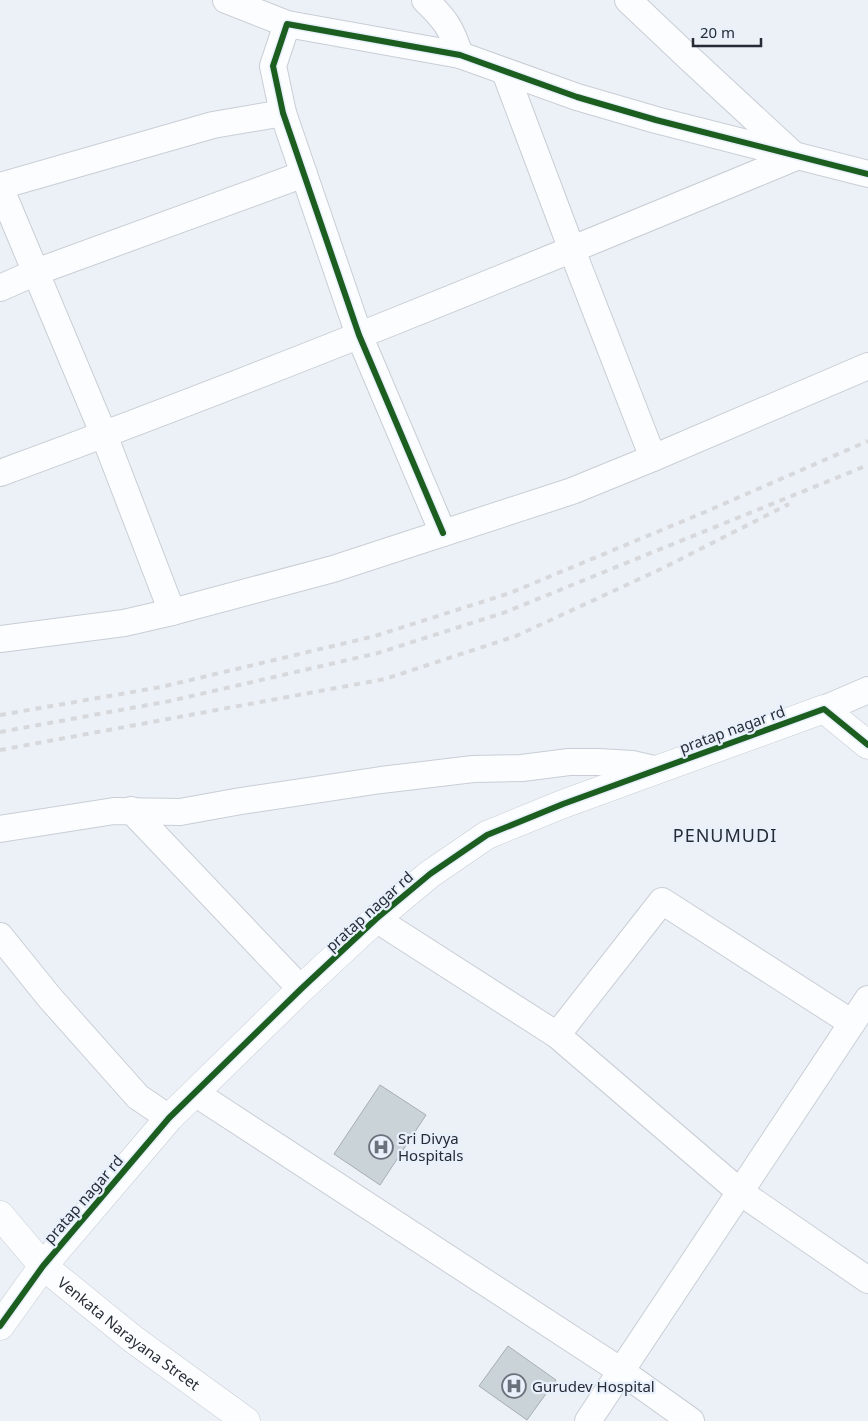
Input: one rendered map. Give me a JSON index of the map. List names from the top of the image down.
{
  "streets": {
    "street": ["pratap nagar rd", "Venkata Narayana Street"]
  },
  "crossings": [
    ["pratap nagar rd", "Venkata Narayana Street"]
  ],
  "districts": ["PENUMUDI"],
  "places": {
    "hospital": ["Sri Divya Hospitals", "Gurudev Hospital"]
  },
  "scale_bar": "20 m"
}
